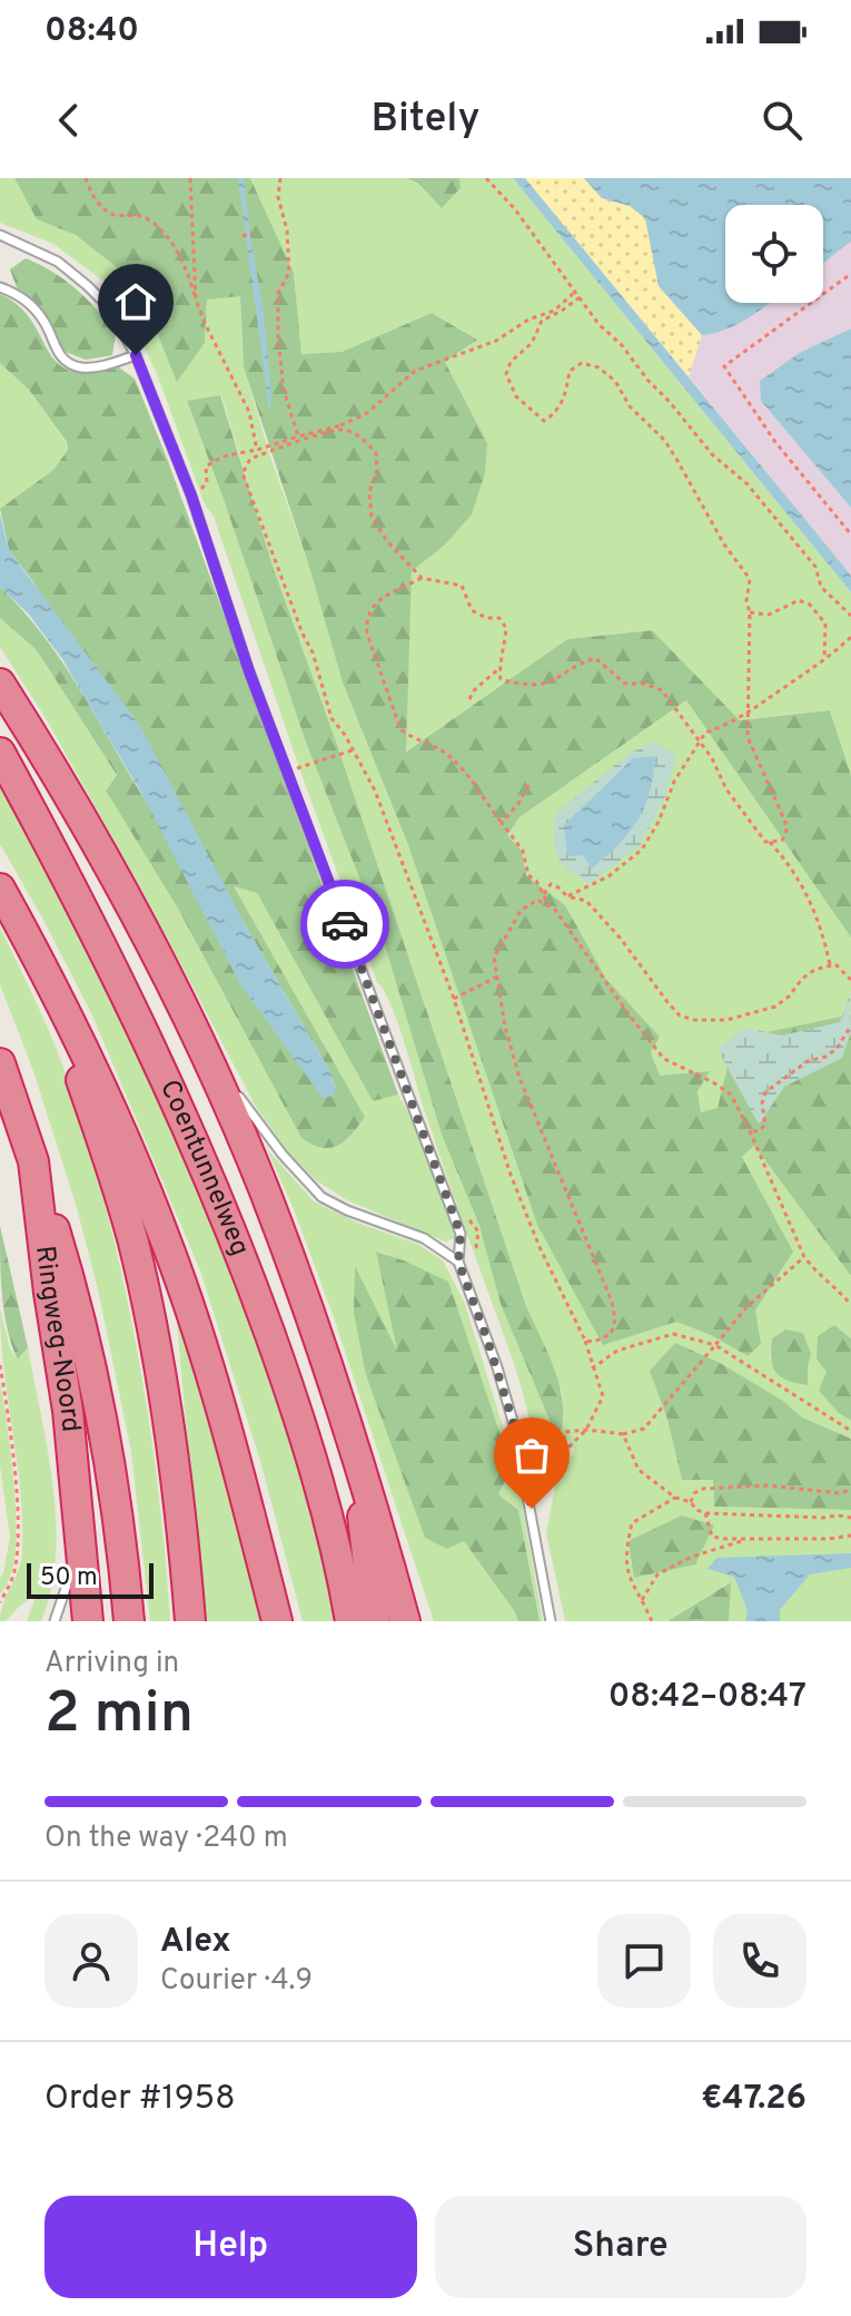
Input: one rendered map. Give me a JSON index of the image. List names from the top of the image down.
{
  "streets": {
    "highway": ["Coentunnelweg", "Ringweg-Noord"]
  },
  "scale_bar": "50 m",
  "page": {
    "status": "08:40",
    "header": "Bitely",
    "scale": "50 m",
    "heading": ["2 min", "Arriving in", "08:42–08:47"],
    "panel": [
      "Alex",
      "Courier · 4.9",
      "Order #1958",
      "€47.26"
    ],
    "bar": "On the way · 240 m",
    "buttons": ["Help", "Share"]
  }
}
